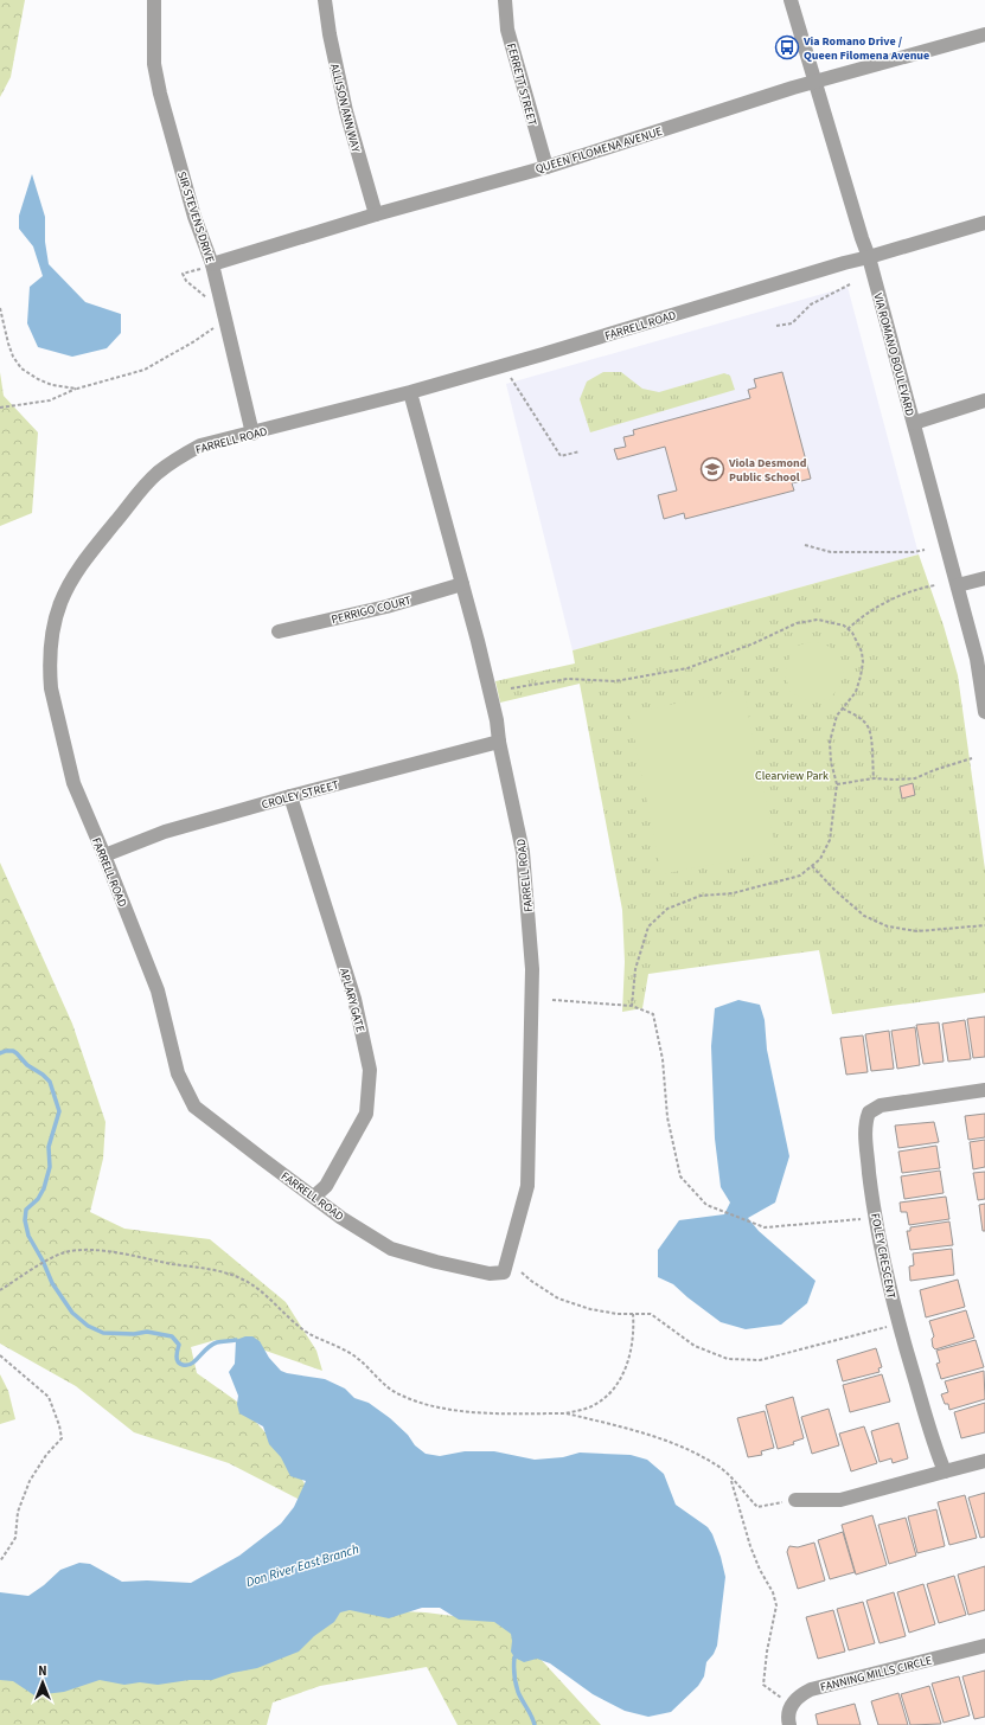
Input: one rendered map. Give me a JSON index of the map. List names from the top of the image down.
{
  "streets": {
    "street": [
      "FERRETT STREET",
      "ALLISON ANN WAY",
      "QUEEN FILOMENA AVENUE",
      "SIR STEVENS DRIVE",
      "FARRELL ROAD",
      "VIA ROMANO BOULEVARD",
      "PERRIGO COURT",
      "CROLEY STREET",
      "APLARY GATE",
      "FOLEY CRESCENT",
      "FANNING MILLS CIRCLE"
    ]
  },
  "crossings": [
    ["FERRETT STREET", "QUEEN FILOMENA AVENUE"],
    ["ALLISON ANN WAY", "QUEEN FILOMENA AVENUE"],
    ["QUEEN FILOMENA AVENUE", "SIR STEVENS DRIVE"],
    ["QUEEN FILOMENA AVENUE", "VIA ROMANO BOULEVARD"],
    ["SIR STEVENS DRIVE", "FARRELL ROAD"],
    ["FARRELL ROAD", "VIA ROMANO BOULEVARD"],
    ["FARRELL ROAD", "PERRIGO COURT"],
    ["FARRELL ROAD", "CROLEY STREET"],
    ["FARRELL ROAD", "APLARY GATE"],
    ["CROLEY STREET", "APLARY GATE"]
  ],
  "water": ["Don River East Branch"],
  "parks": ["Clearview Park"],
  "places": {
    "bus stop": ["Via Romano Drive / Queen Filomena Avenue"],
    "school or university": ["Viola Desmond Public School"]
  },
  "north": "top"
}
